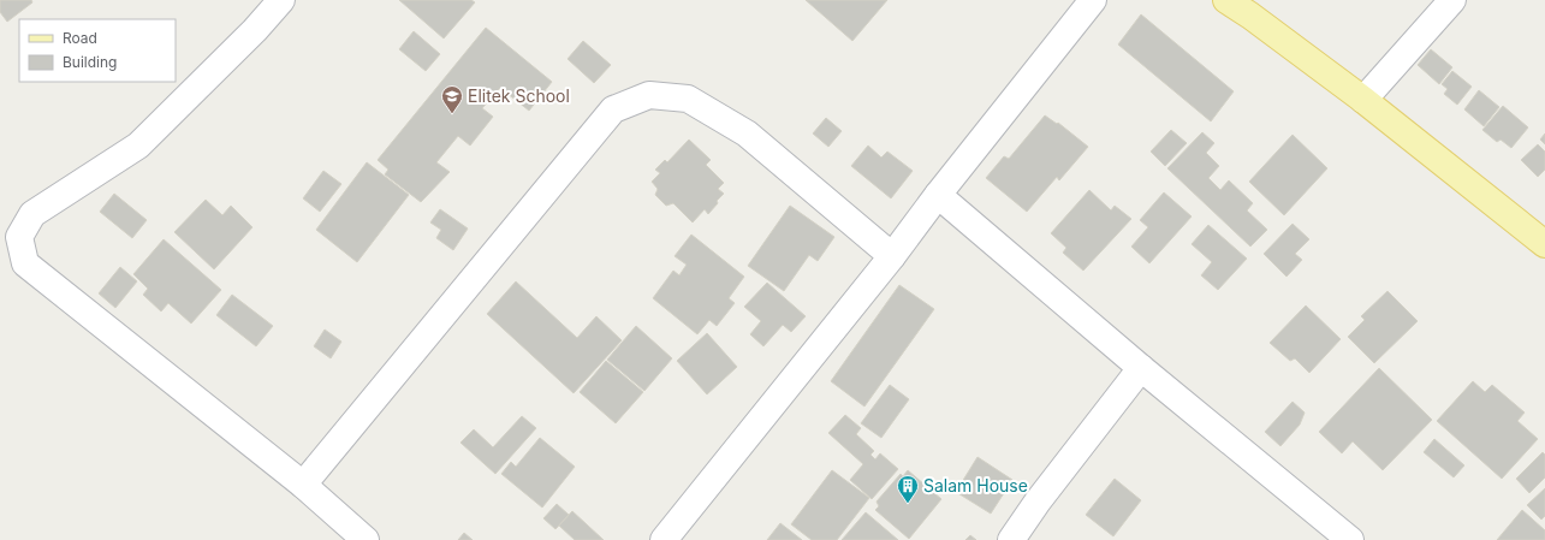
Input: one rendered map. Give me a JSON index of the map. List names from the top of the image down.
{
  "places": {
    "school or university": ["Elitek School"],
    "building": ["Salam House"]
  },
  "legend": ["Road", "Building"]
}
